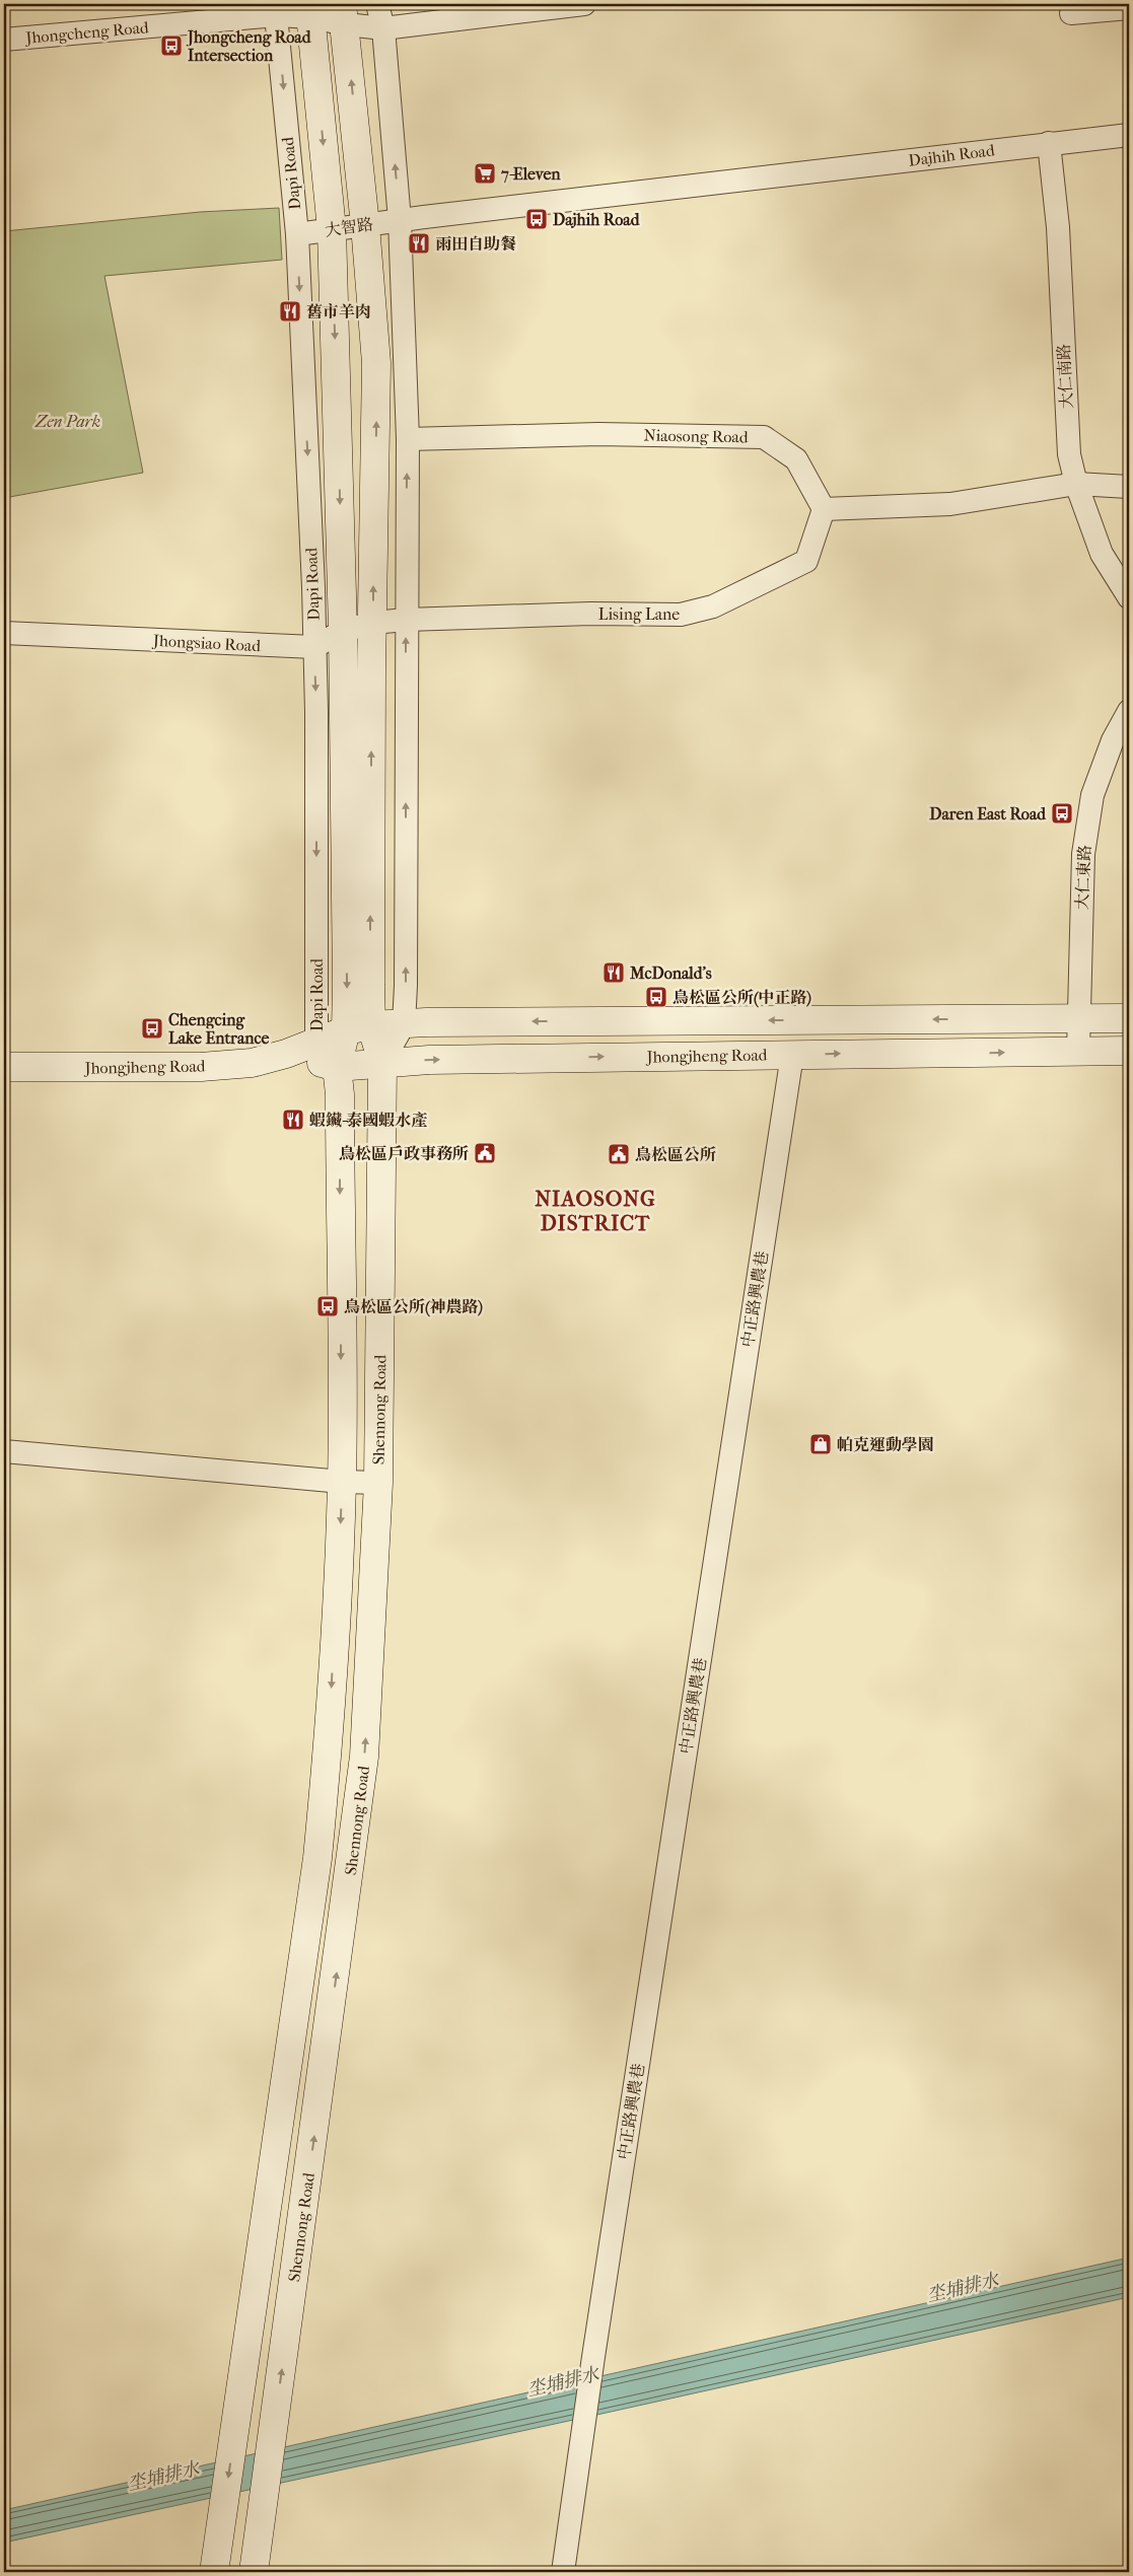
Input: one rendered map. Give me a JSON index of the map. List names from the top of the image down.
{
  "streets": {
    "main road": ["Dapi Road", "Jhongjheng Road", "Shennong Road"],
    "street": [
      "Jhongcheng Road",
      "Dajhih Road",
      "大智路",
      "大仁南路",
      "Niaosong Road",
      "Lising Lane",
      "Jhongsiao Road",
      "大仁東路",
      "中正路興農巷"
    ]
  },
  "crossings": [
    ["Jhongcheng Road", "Dapi Road"],
    ["Dajhih Road", "大智路"],
    ["Dajhih Road", "大仁南路"],
    ["Dapi Road", "大智路"],
    ["Dapi Road", "Jhongsiao Road"],
    ["Dapi Road", "Jhongjheng Road"],
    ["Dapi Road", "Shennong Road"],
    ["Niaosong Road", "Lising Lane"],
    ["大仁東路", "Jhongjheng Road"],
    ["Jhongjheng Road", "中正路興農巷"],
    ["Jhongjheng Road", "Shennong Road"]
  ],
  "districts": ["NIAOSONG DISTRICT"],
  "water": ["坔埔排水"],
  "parks": ["Zen Park"],
  "places": {
    "bus stop": [
      "Jhongcheng Road Intersection",
      "Dajhih Road",
      "Daren East Road",
      "鳥松區公所(中正路)",
      "Chengcing Lake Entrance",
      "鳥松區公所(神農路)"
    ],
    "supermarket": ["7-Eleven"],
    "restaurant": [
      "雨田自助餐",
      "舊市羊肉",
      "McDonald's",
      "蝦鑶-泰國蝦水產"
    ],
    "public building": ["鳥松區戶政事務所", "鳥松區公所"],
    "shop": ["帕克運動學園"]
  }
}
